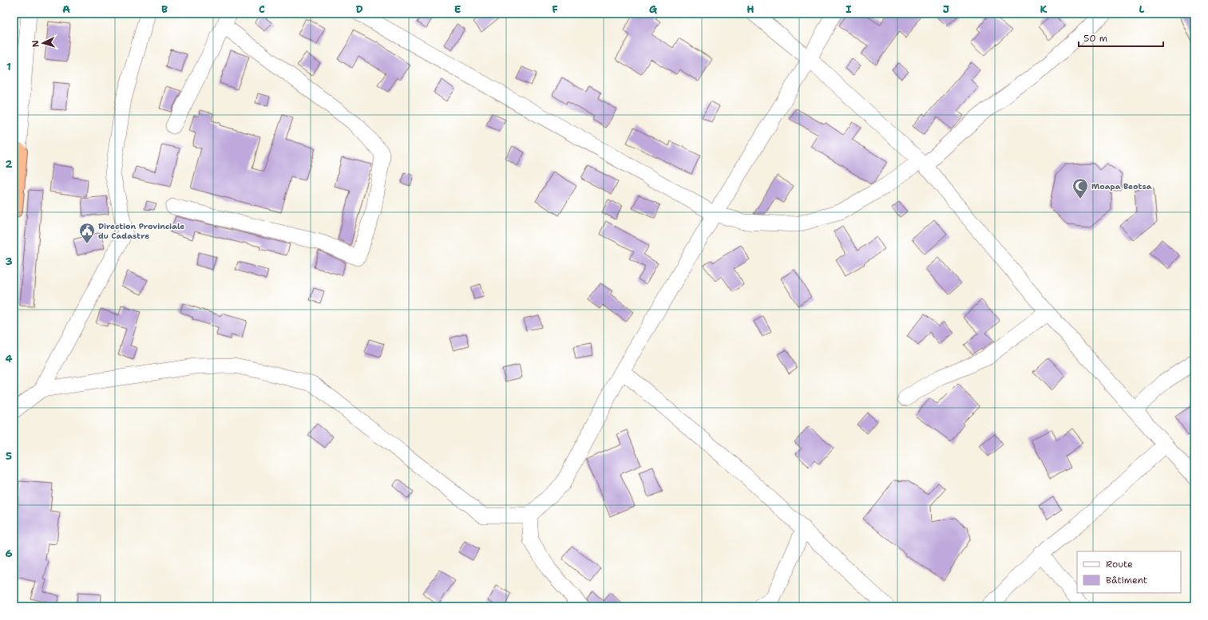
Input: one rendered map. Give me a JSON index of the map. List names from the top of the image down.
{
  "places": {
    "mosque": ["Moapa Beotsa"],
    "public building": ["Direction Provinciale du Cadastre"]
  },
  "legend": ["Route", "Bâtiment"],
  "scale_bar": "50 m",
  "north": "left",
  "grid": {
    "columns": [
      "A",
      "B",
      "C",
      "D",
      "E",
      "F",
      "G",
      "H",
      "I",
      "J",
      "K",
      "L"
    ],
    "rows": [
      "1",
      "2",
      "3",
      "4",
      "5",
      "6"
    ]
  }
}
